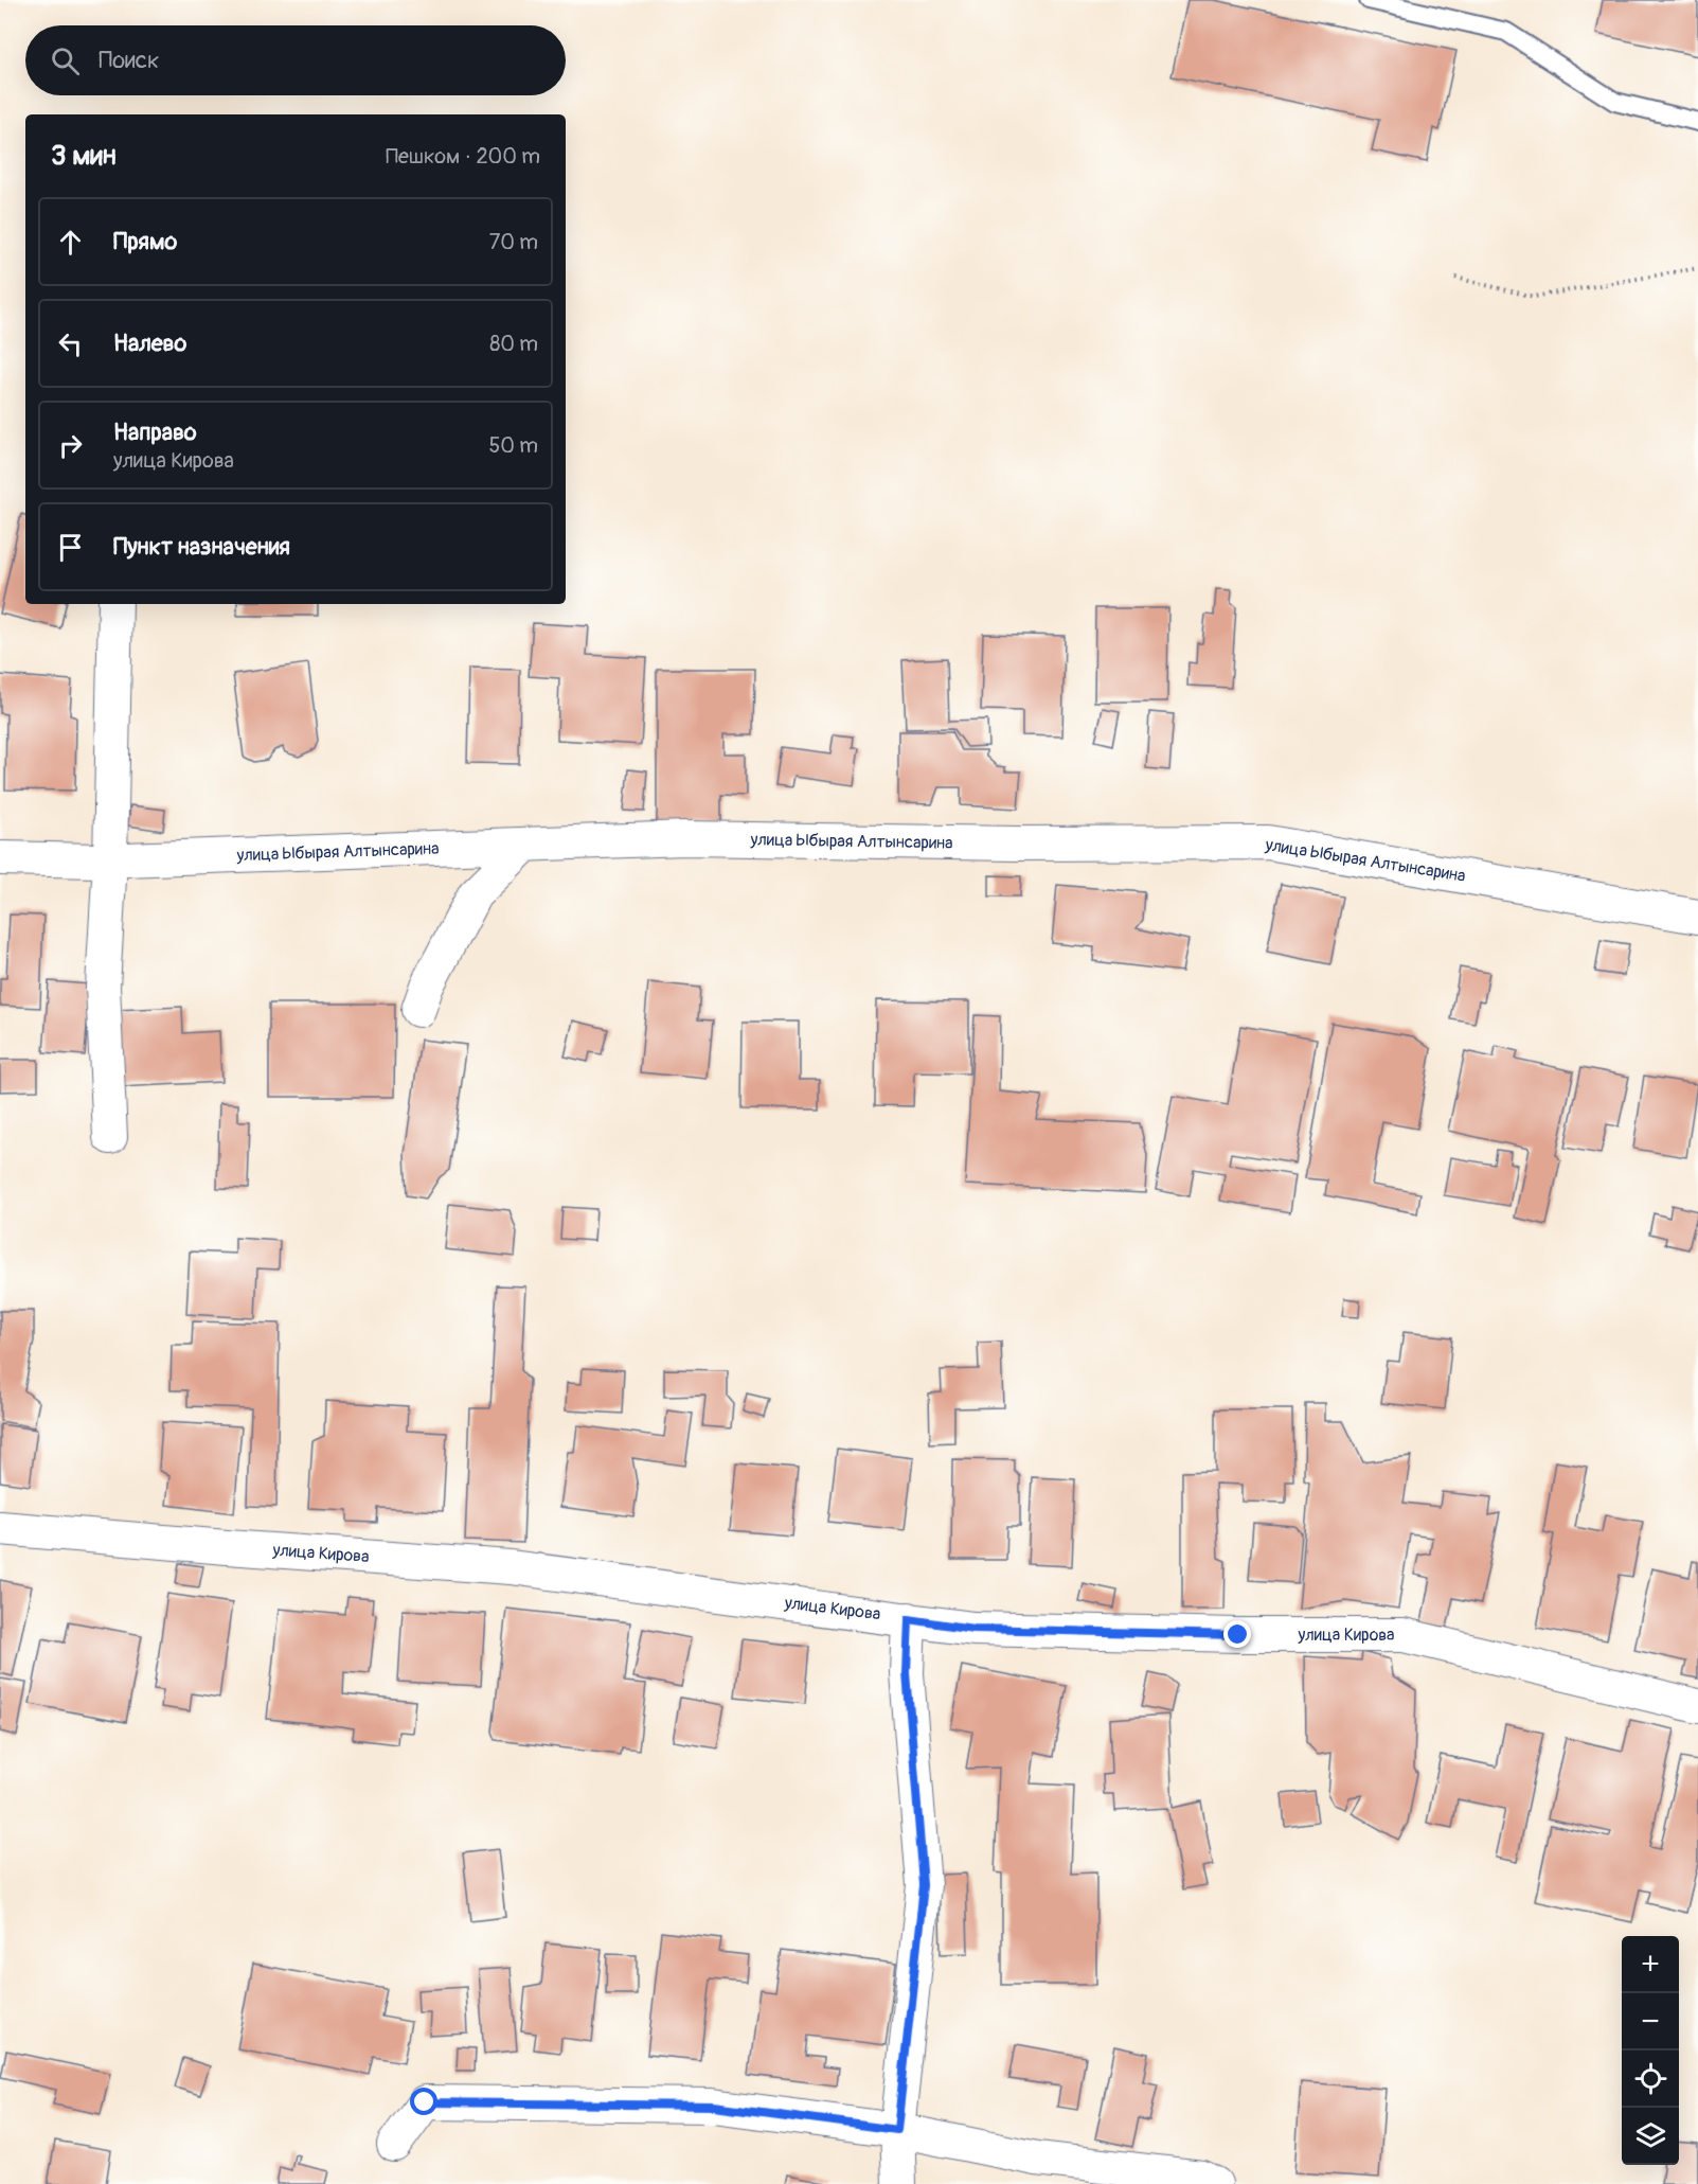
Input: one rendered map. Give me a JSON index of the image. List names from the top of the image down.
{
  "streets": {
    "street": ["улица Ыбырая Алтынсарина", "улица Кирова"]
  },
  "page": {
    "search": "Поиск",
    "heading": ["3 мин", "Пешком · 200 m"],
    "list": [
      ["Прямо", "70 m"],
      ["Налево", "80 m"],
      ["Направо", "улица Кирова", "50 m"],
      "Пункт назначения"
    ],
    "map_buttons": ["+", "−"]
  }
}
